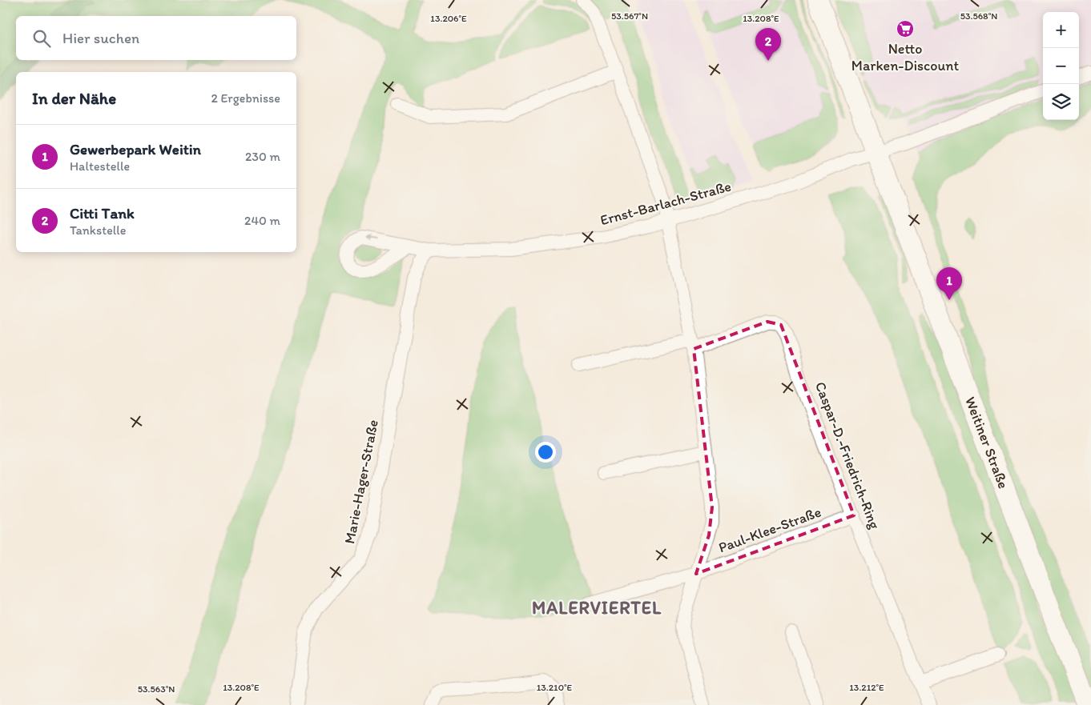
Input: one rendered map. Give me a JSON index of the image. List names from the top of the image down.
{
  "streets": {
    "main road": ["Weitiner Straße"],
    "street": [
      "Ernst-Barlach-Straße",
      "Caspar-D.-Friedrich-Ring",
      "Marie-Hager-Straße",
      "Paul-Klee-Straße"
    ]
  },
  "crossings": [
    ["Ernst-Barlach-Straße", "Weitiner Straße"],
    ["Ernst-Barlach-Straße", "Marie-Hager-Straße"],
    ["Caspar-D.-Friedrich-Ring", "Paul-Klee-Straße"]
  ],
  "districts": ["MALERVIERTEL"],
  "places": {
    "supermarket": ["Netto Marken-Discount"]
  },
  "page": {
    "map_buttons": ["+", "−"],
    "search": "Hier suchen",
    "pins": ["2", "1"],
    "heading": ["In der Nähe", "2 Ergebnisse"],
    "list": [
      {
        "mark": "1",
        "name": "Gewerbepark Weitin",
        "note": "Haltestelle",
        "value": "230 m"
      },
      {
        "mark": "2",
        "name": "Citti Tank",
        "note": "Tankstelle",
        "value": "240 m"
      }
    ]
  },
  "coordinates": [
    "53.568°N",
    "53.567°N",
    "13.206°E",
    "13.208°E",
    "13.210°E",
    "13.212°E",
    "53.563°N"
  ]
}
